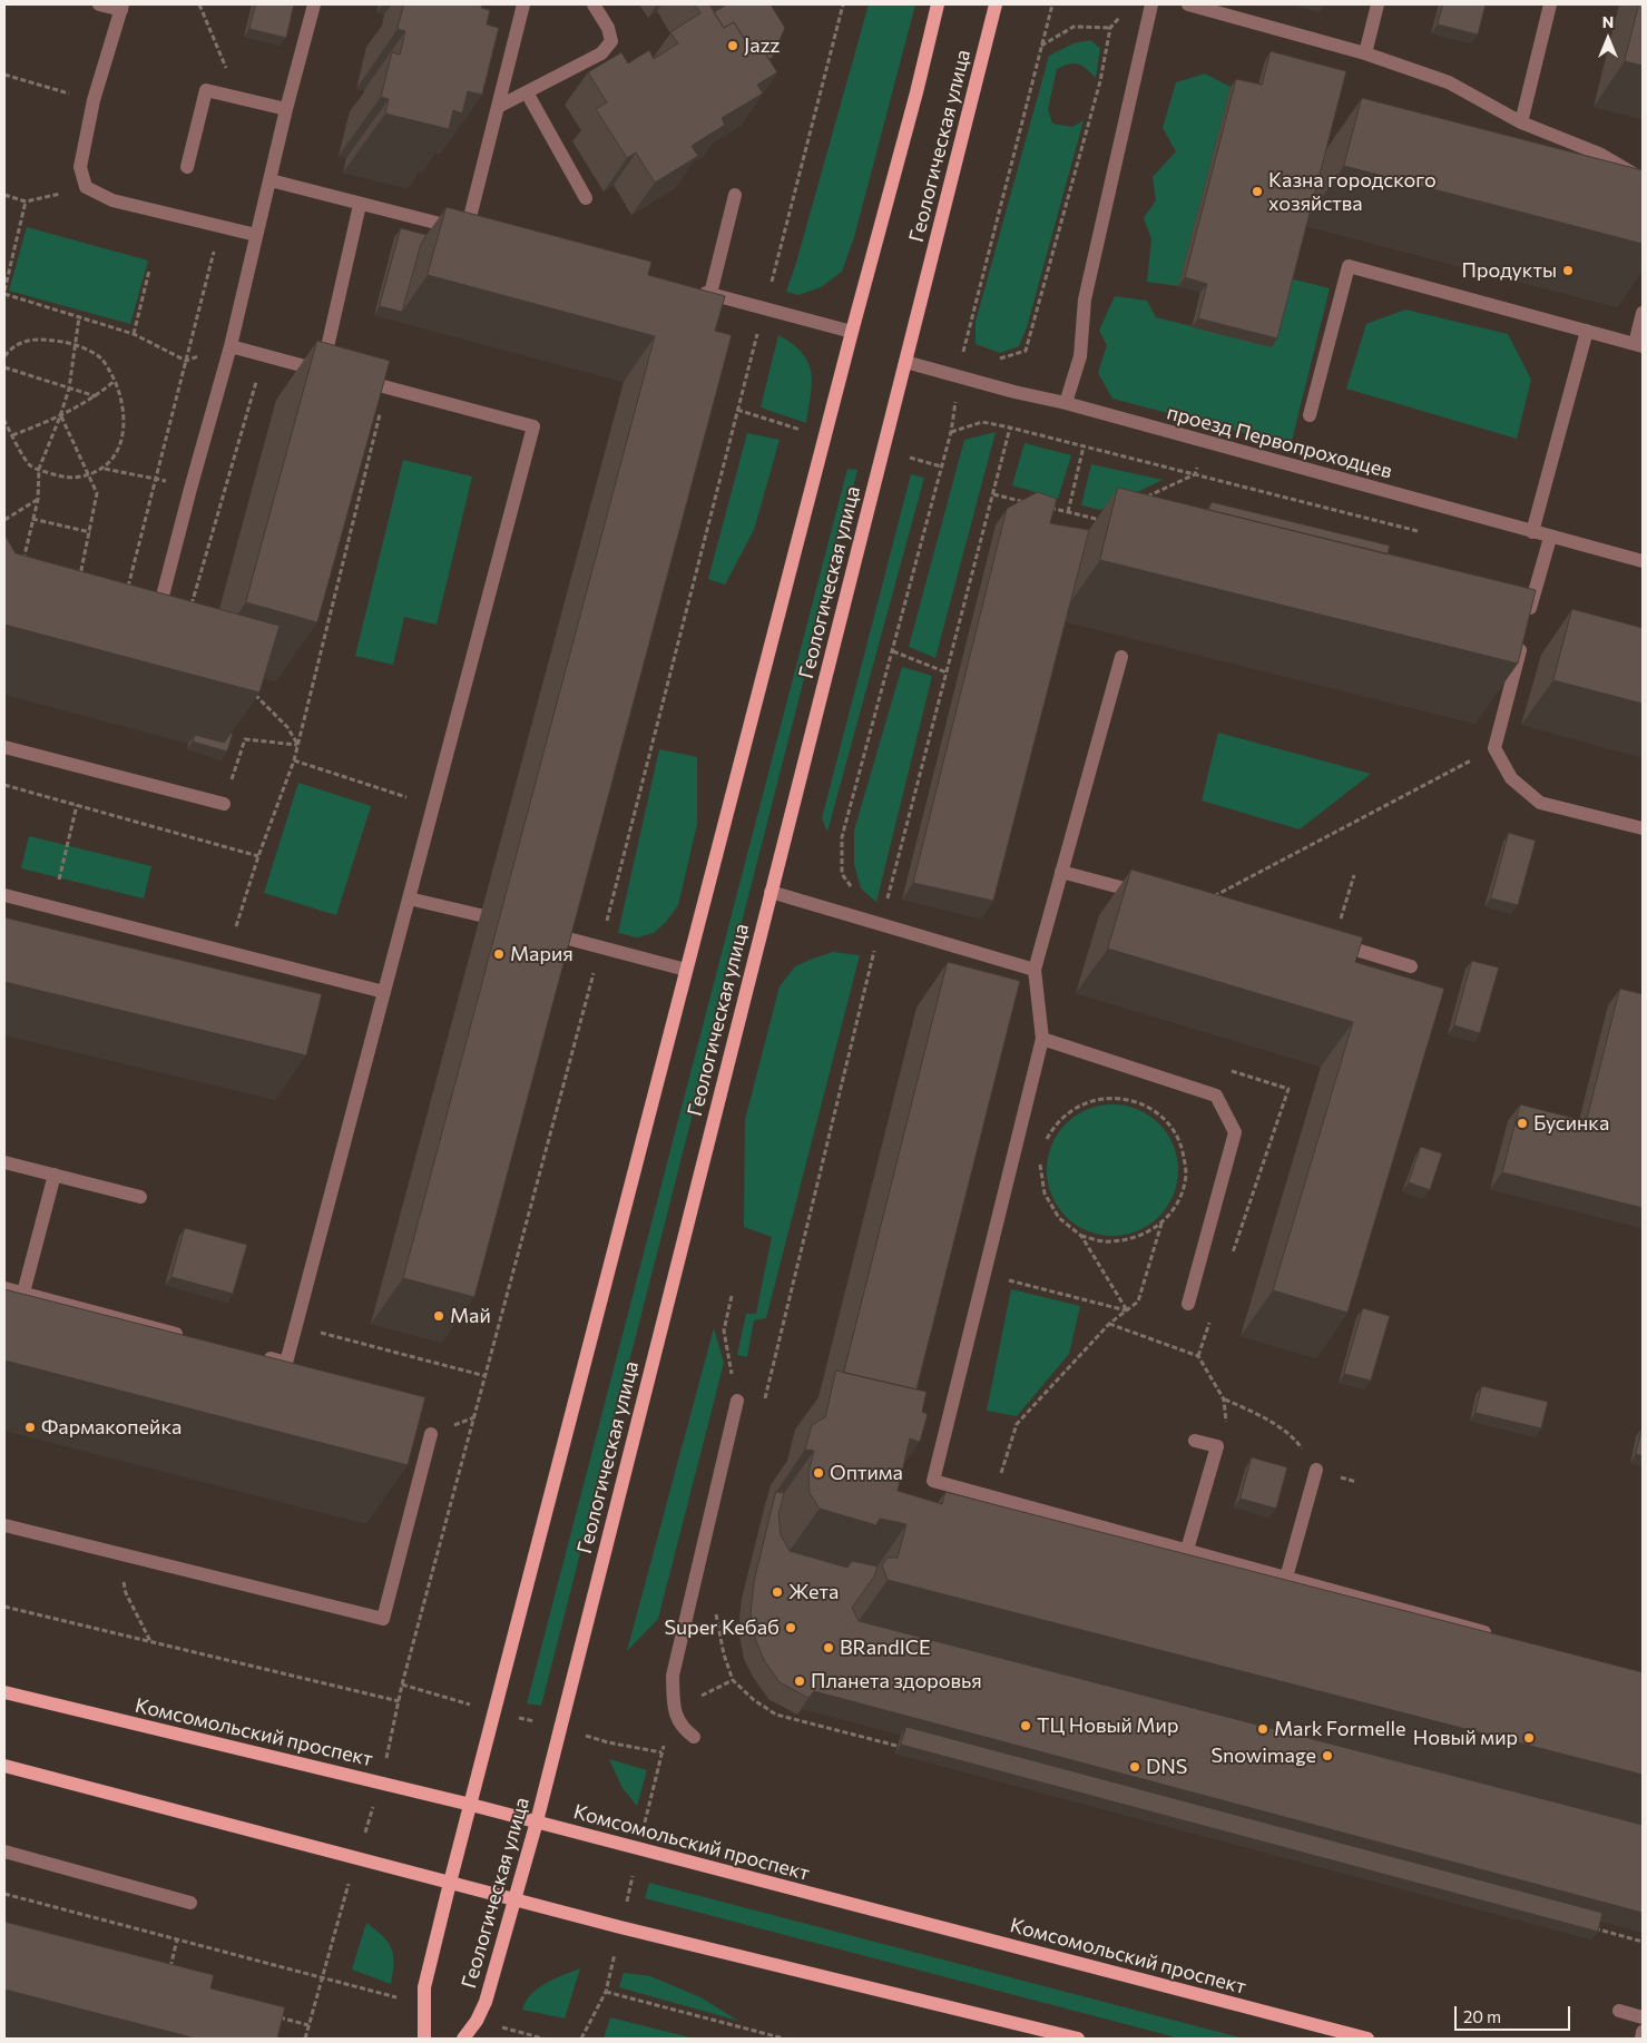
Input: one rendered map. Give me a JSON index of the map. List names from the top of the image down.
{
  "streets": {
    "main road": ["Геологическая улица", "Комсомольский проспект"],
    "street": ["проезд Первопроходцев"]
  },
  "crossings": [
    ["Геологическая улица", "проезд Первопроходцев"],
    ["Геологическая улица", "Комсомольский проспект"]
  ],
  "places": [
    "Jazz",
    "Казна городского хозяйства",
    "Продукты",
    "Мария",
    "Бусинка",
    "Май",
    "Фармакопейка",
    "Оптима",
    "Жета",
    "Super Кебаб",
    "BRandICE",
    "Планета здоровья",
    "ТЦ Новый Мир",
    "Mark Formelle",
    "Новый мир",
    "Snowimage",
    "DNS"
  ],
  "scale_bar": "20 m",
  "north": "top"
}
